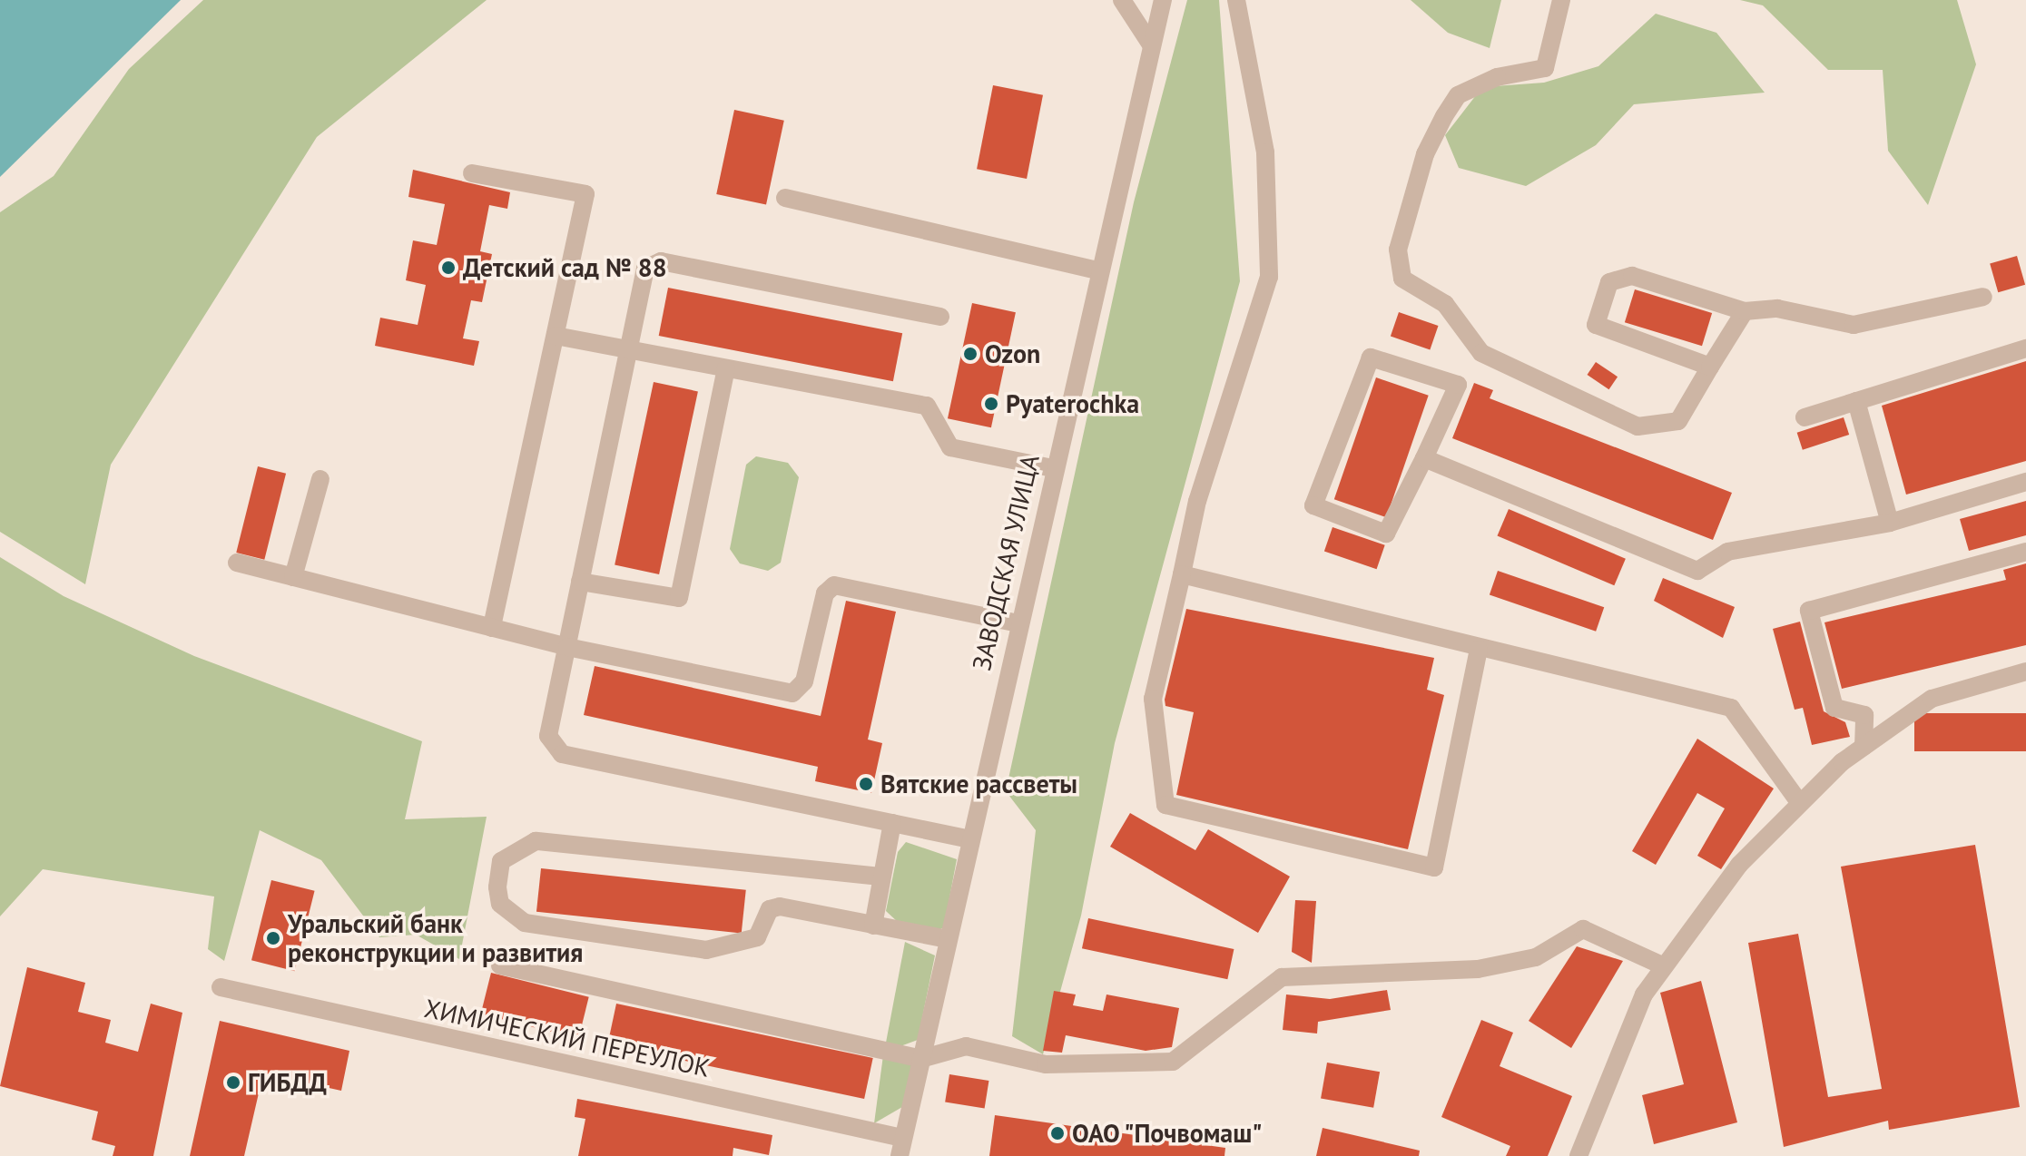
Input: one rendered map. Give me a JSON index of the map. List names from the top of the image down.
{
  "streets": {
    "street": ["ЗАВОДСКАЯ УЛИЦА", "ХИМИЧЕСКИЙ ПЕРЕУЛОК"]
  },
  "crossings": [
    ["ЗАВОДСКАЯ УЛИЦА", "ХИМИЧЕСКИЙ ПЕРЕУЛОК"]
  ],
  "places": [
    "Детский сад № 88",
    "Ozon",
    "Pyaterochka",
    "Вятские рассветы",
    "Уральский банк реконструкции и развития",
    "ГИБДД",
    "ОАО \"Почвомаш\""
  ]
}
